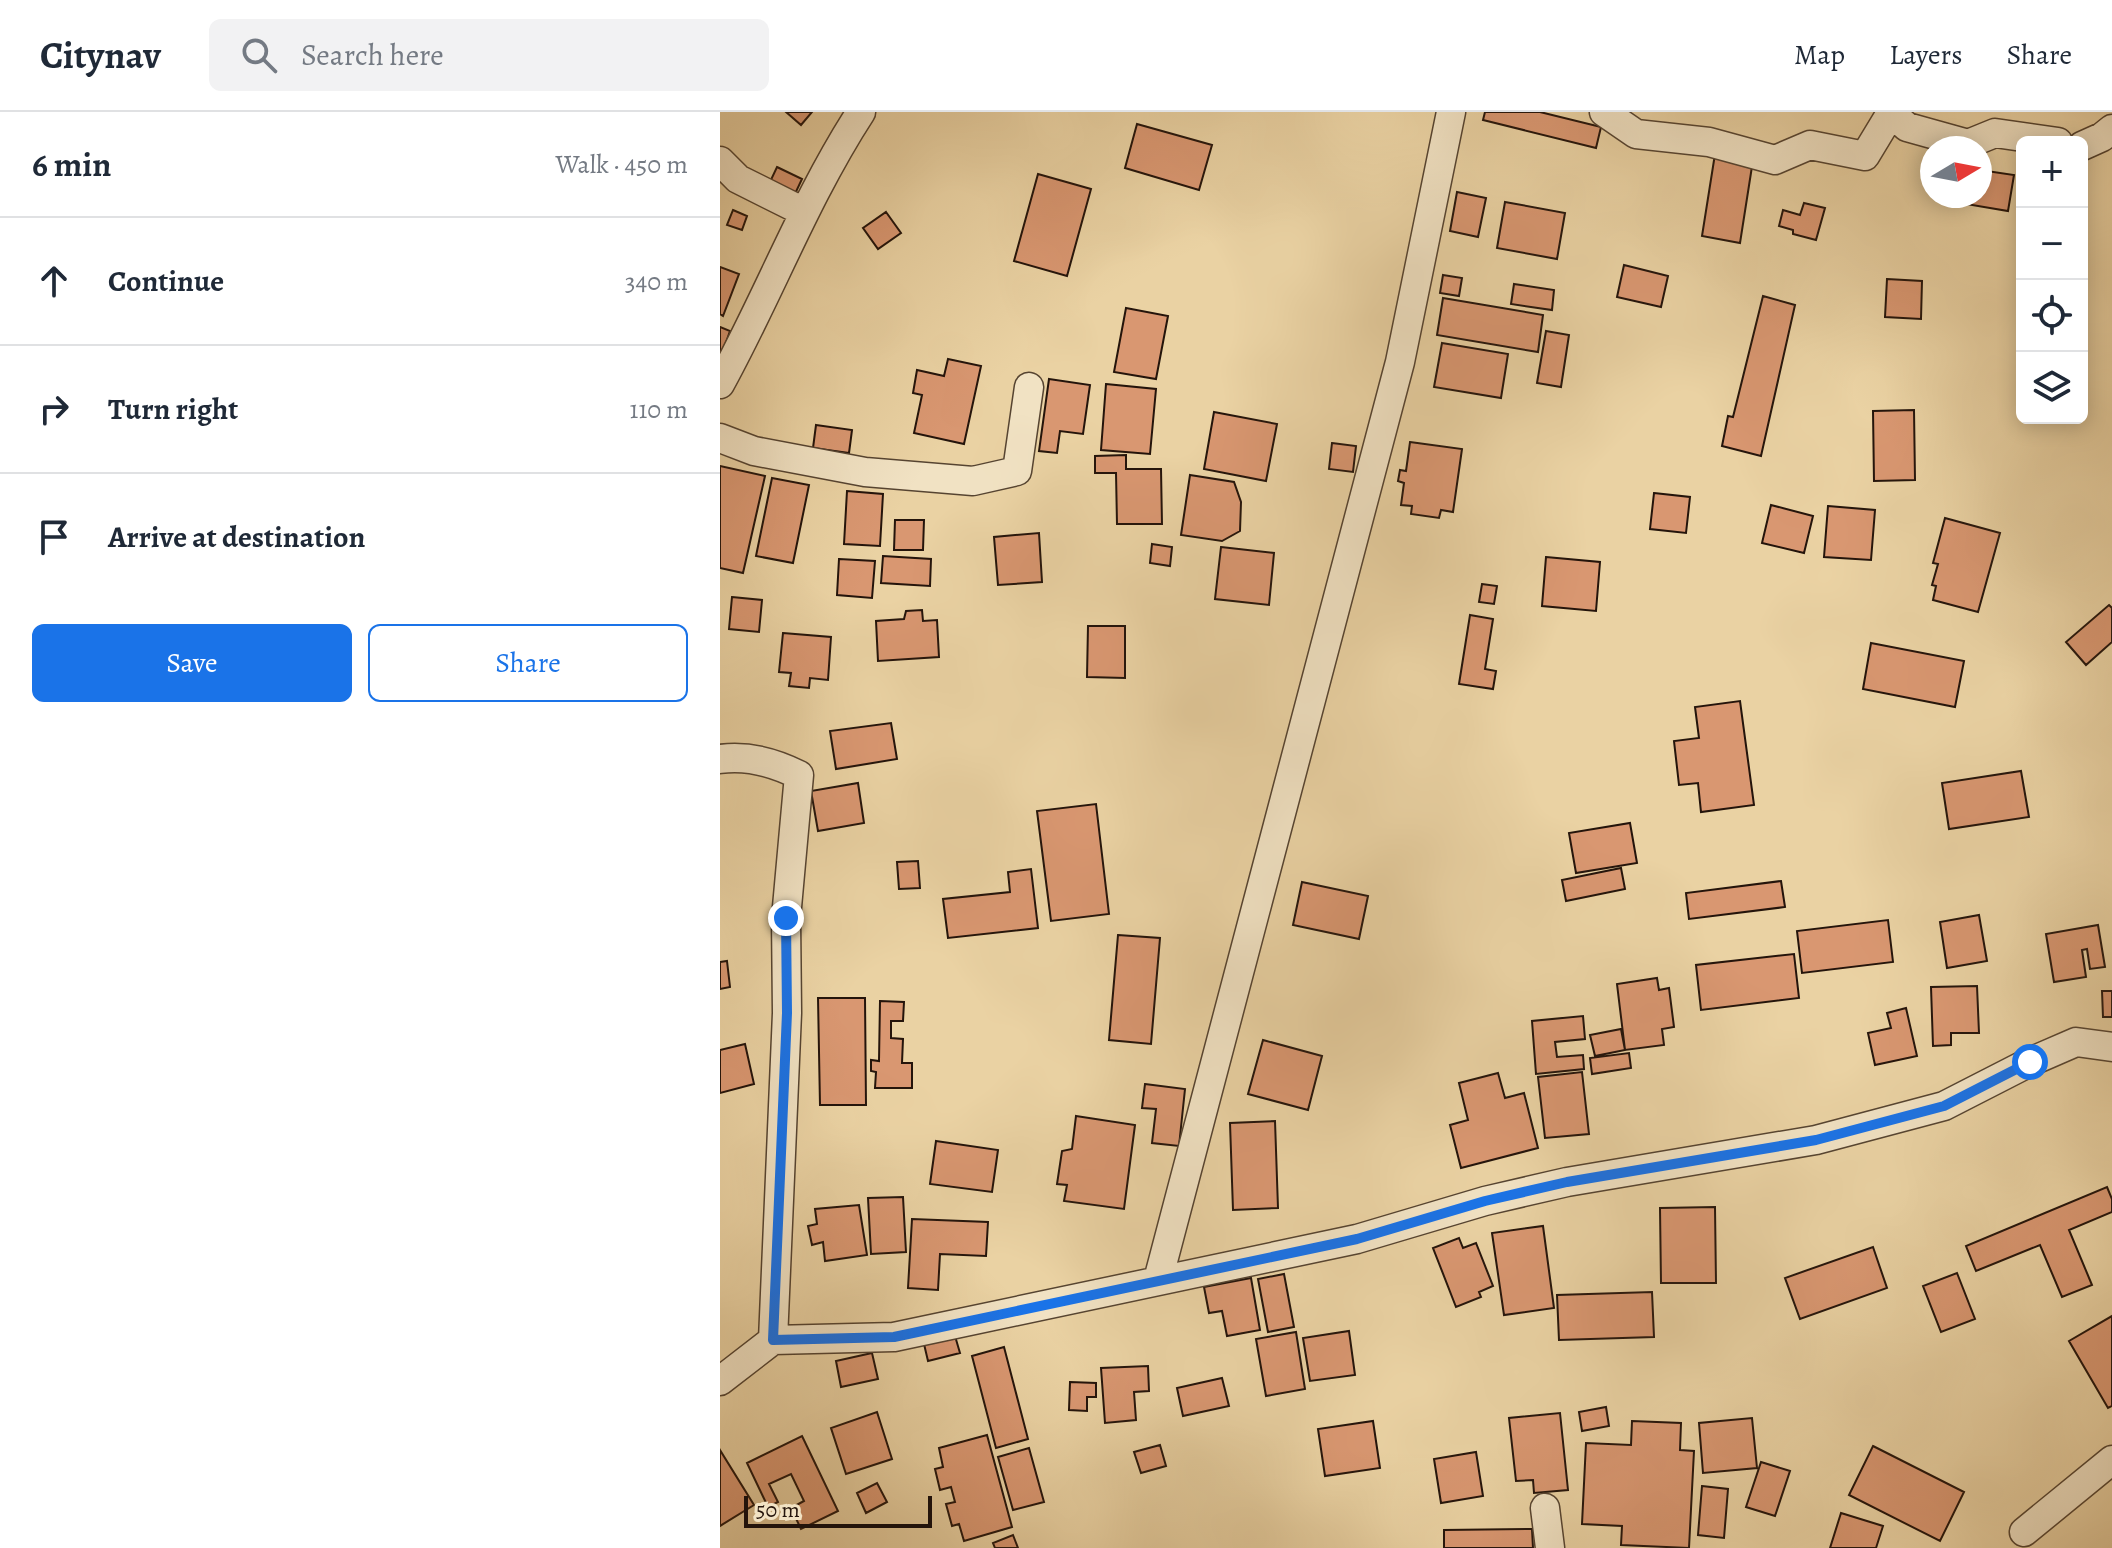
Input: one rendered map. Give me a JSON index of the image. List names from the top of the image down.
{
  "scale_bar": "50 m",
  "north": "right",
  "page": {
    "header": "Citynav",
    "search": "Search here",
    "nav": ["Map", "Layers", "Share"],
    "heading": ["6 min", "Walk · 450 m"],
    "map_buttons": ["+", "−"],
    "list": [
      ["Continue", "340 m"],
      ["Turn right", "110 m"],
      "Arrive at destination"
    ],
    "buttons": ["Save", "Share"],
    "scale": "50 m"
  }
}
